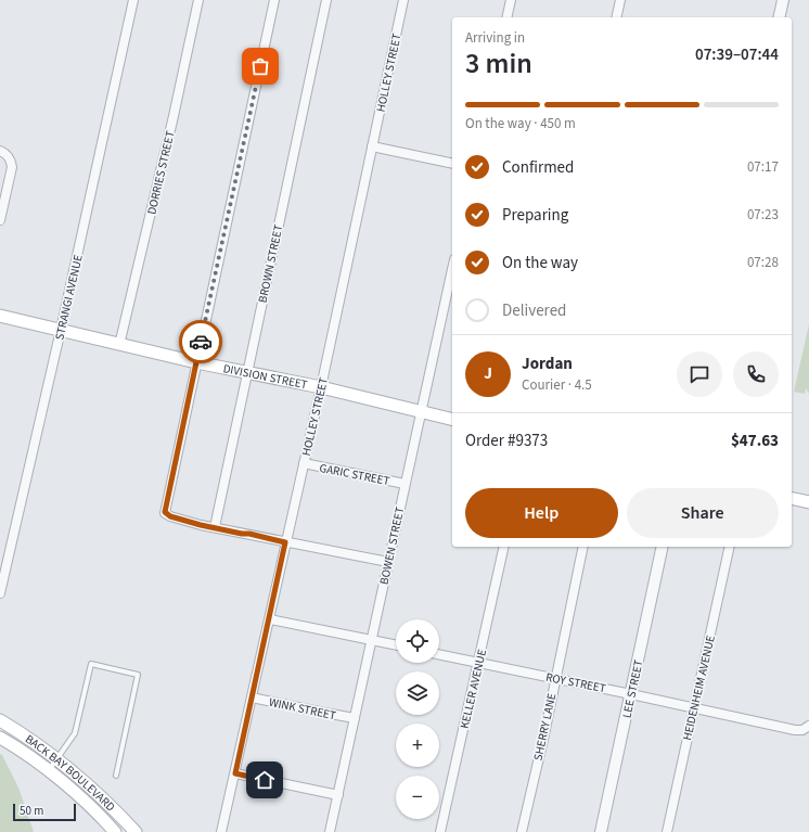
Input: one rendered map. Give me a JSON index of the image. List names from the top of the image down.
{
  "streets": {
    "main road": ["DIVISION STREET", "BACK BAY BOULEVARD"],
    "street": [
      "HOLLEY STREET",
      "DORRIES STREET",
      "BROWN STREET",
      "STRANGI AVENUE",
      "GARIC STREET",
      "BOWEN STREET",
      "ROY STREET",
      "HEIDENHEIM AVENUE",
      "KELLER AVENUE",
      "LEE STREET",
      "WINK STREET",
      "SHERRY LANE"
    ]
  },
  "crossings": [
    ["HOLLEY STREET", "DIVISION STREET"],
    ["HOLLEY STREET", "GARIC STREET"],
    ["HOLLEY STREET", "WINK STREET"],
    ["DORRIES STREET", "DIVISION STREET"],
    ["BROWN STREET", "DIVISION STREET"],
    ["STRANGI AVENUE", "DIVISION STREET"],
    ["DIVISION STREET", "BOWEN STREET"],
    ["GARIC STREET", "BOWEN STREET"],
    ["BOWEN STREET", "WINK STREET"],
    ["ROY STREET", "HEIDENHEIM AVENUE"],
    ["ROY STREET", "KELLER AVENUE"],
    ["ROY STREET", "LEE STREET"],
    ["ROY STREET", "SHERRY LANE"]
  ],
  "scale_bar": "50 m",
  "page": {
    "heading": ["3 min", "Arriving in", "07:39–07:44"],
    "panel": [
      "Jordan",
      "Courier · 4.5",
      "Order #9373",
      "$47.63"
    ],
    "bar": "On the way · 450 m",
    "list": [
      ["Confirmed", "07:17"],
      ["Preparing", "07:23"],
      ["On the way", "07:28"],
      "Delivered"
    ],
    "round": "J",
    "buttons": ["Help", "Share"],
    "map_buttons": ["+", "−"],
    "scale": "50 m"
  }
}
